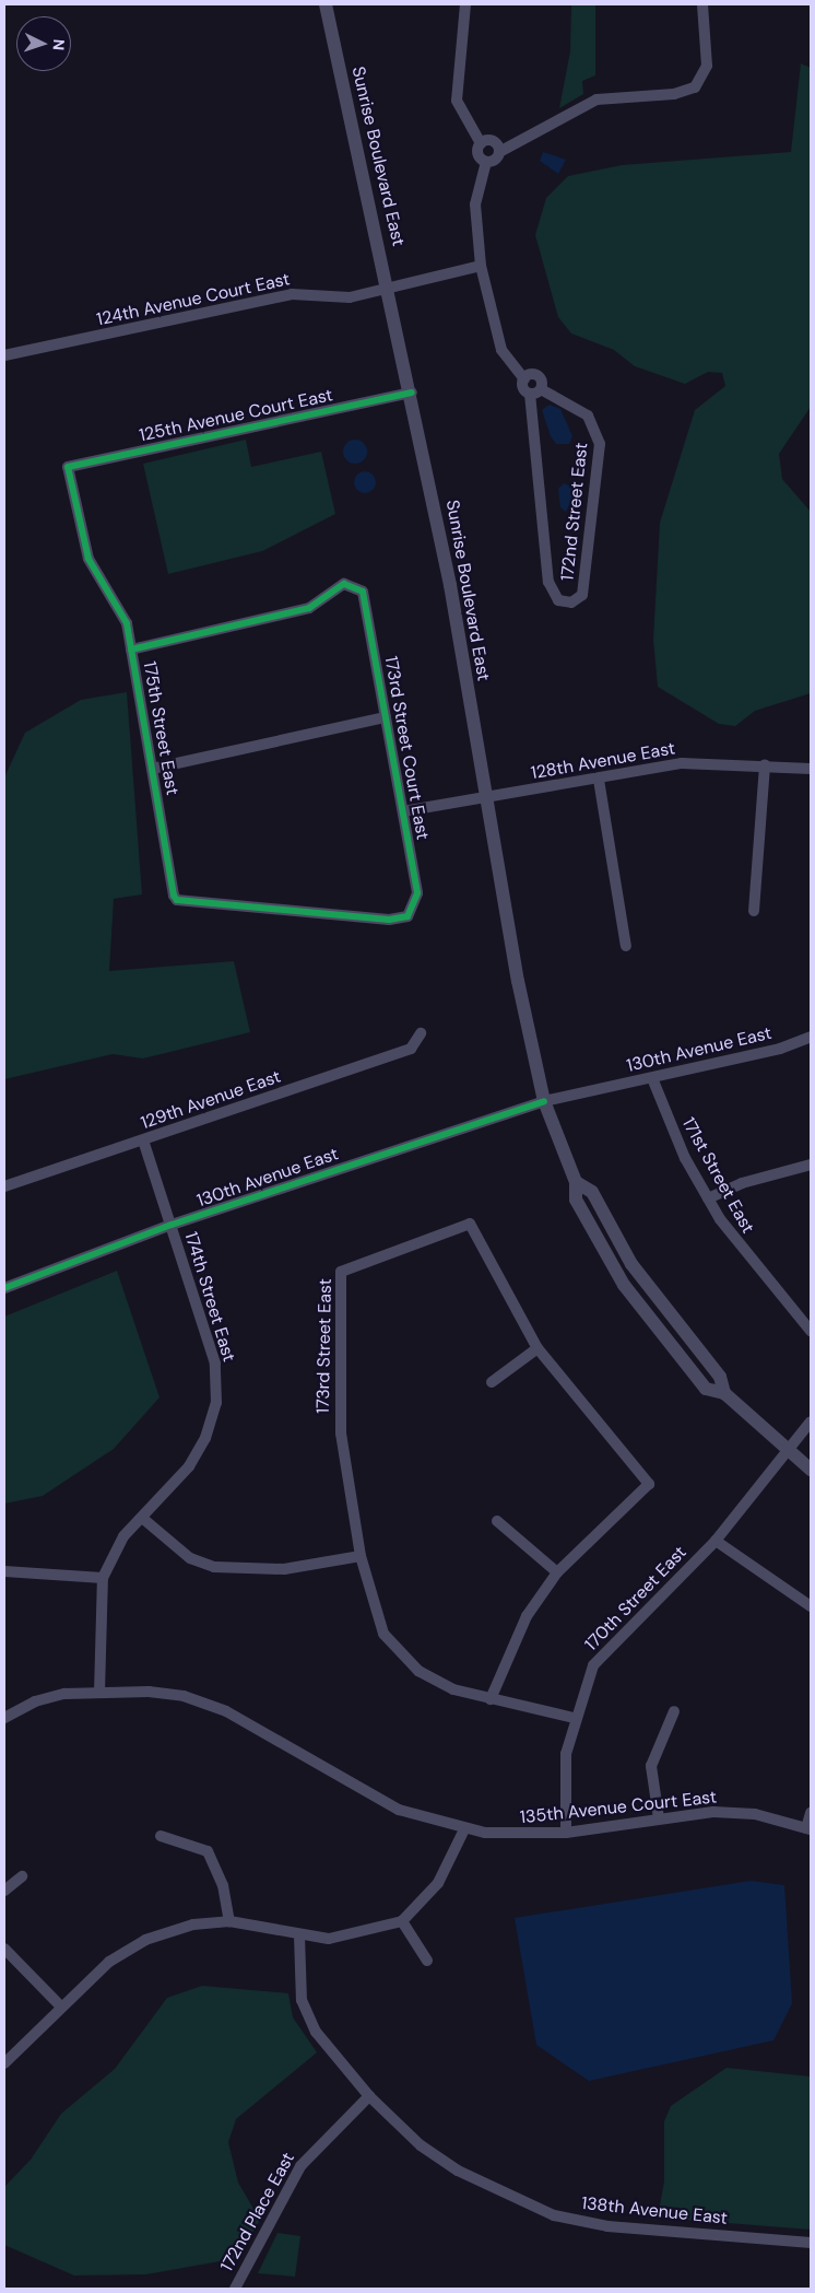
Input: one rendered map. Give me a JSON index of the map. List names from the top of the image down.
{
  "streets": {
    "street": [
      "Sunrise Boulevard East",
      "124th Avenue Court East",
      "125th Avenue Court East",
      "172nd Street East",
      "175th Street East",
      "173rd Street Court East",
      "128th Avenue East",
      "130th Avenue East",
      "129th Avenue East",
      "171st Street East",
      "174th Street East",
      "173rd Street East",
      "170th Street East",
      "135th Avenue Court East",
      "138th Avenue East",
      "172nd Place East"
    ]
  },
  "crossings": [
    ["Sunrise Boulevard East", "124th Avenue Court East"],
    ["Sunrise Boulevard East", "125th Avenue Court East"],
    ["Sunrise Boulevard East", "128th Avenue East"],
    ["Sunrise Boulevard East", "130th Avenue East"],
    ["Sunrise Boulevard East", "170th Street East"],
    ["125th Avenue Court East", "175th Street East"],
    ["175th Street East", "173rd Street Court East"],
    ["173rd Street Court East", "128th Avenue East"],
    ["130th Avenue East", "171st Street East"],
    ["130th Avenue East", "174th Street East"],
    ["129th Avenue East", "174th Street East"],
    ["174th Street East", "135th Avenue Court East"],
    ["170th Street East", "135th Avenue Court East"],
    ["138th Avenue East", "172nd Place East"]
  ],
  "north": "right"
}
